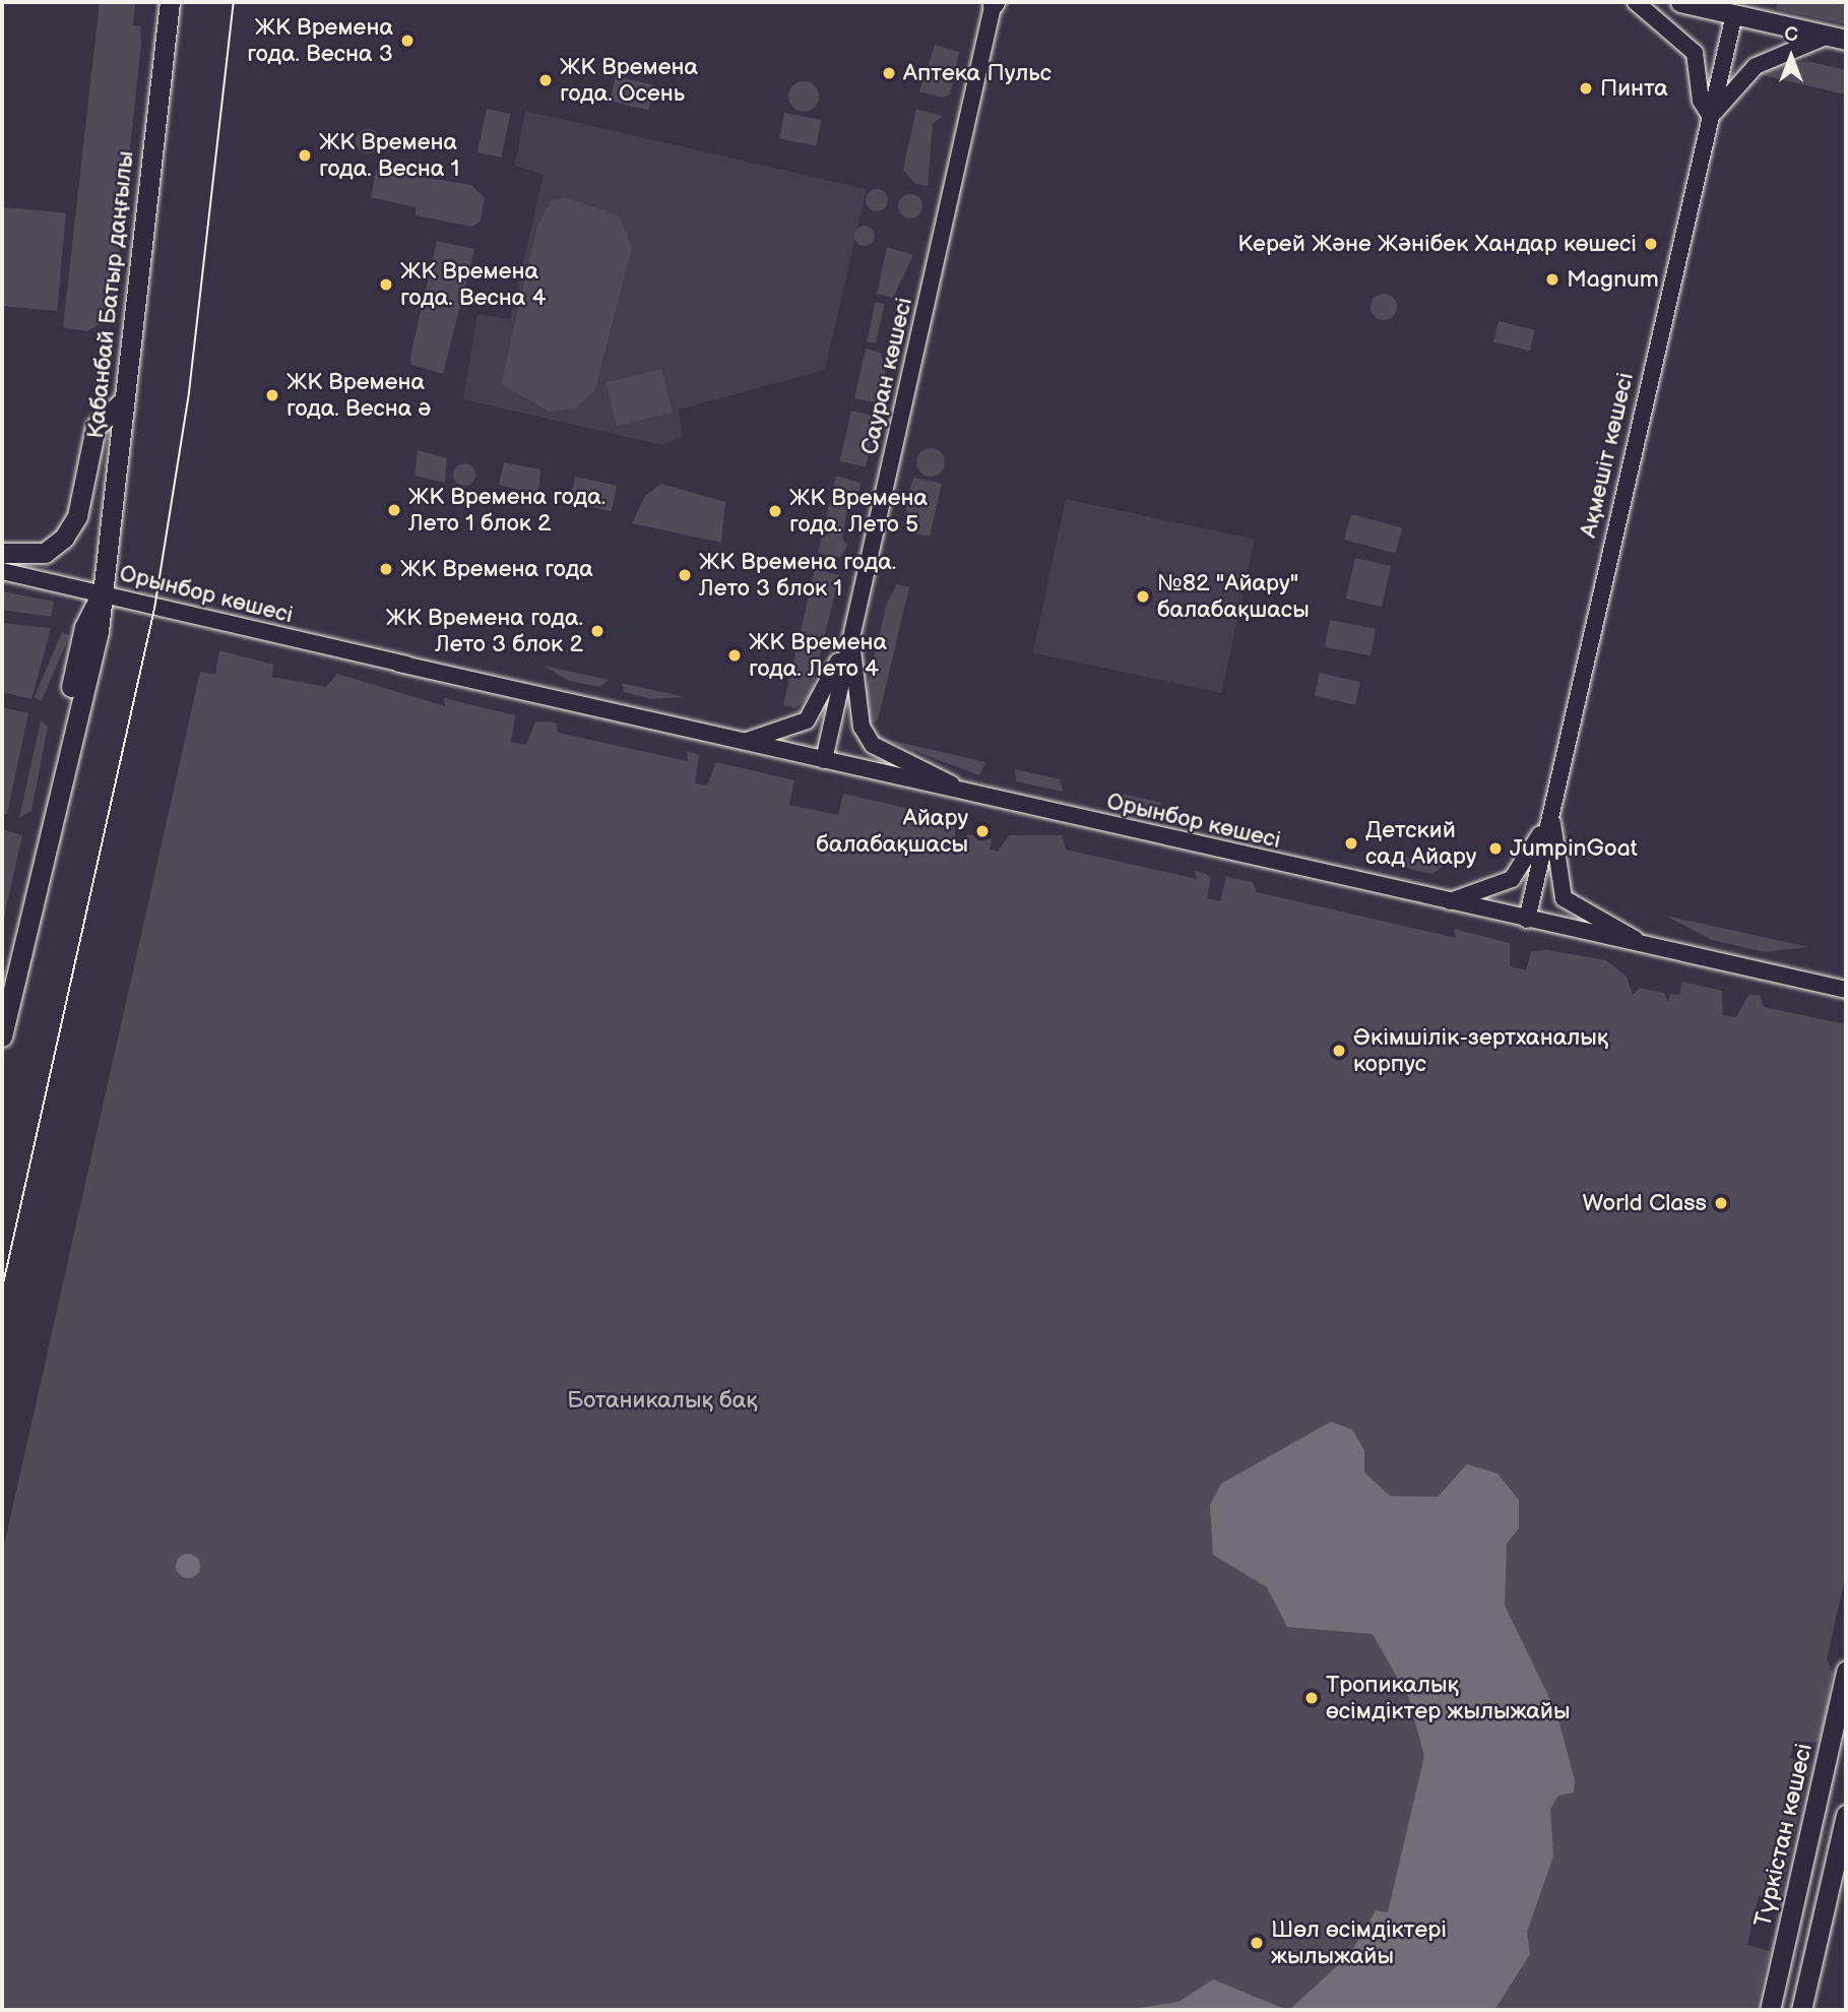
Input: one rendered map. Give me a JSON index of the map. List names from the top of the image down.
{
  "streets": {
    "main road": ["Қабанбай Батыр даңғылы", "Түркістан көшесі"],
    "street": ["Сауран көшесі", "Ақмешіт көшесі", "Орынбор көшесі"]
  },
  "crossings": [
    ["Қабанбай Батыр даңғылы", "Орынбор көшесі"],
    ["Сауран көшесі", "Орынбор көшесі"],
    ["Ақмешіт көшесі", "Орынбор көшесі"]
  ],
  "parks": ["Ботаникалық бақ"],
  "places": [
    "ЖК Времена года. Весна 3",
    "Аптека Пульс",
    "ЖК Времена года. Осень",
    "Пинта",
    "ЖК Времена года. Весна 1",
    "Керей Және Жәнібек Хандар көшесі",
    "Magnum",
    "ЖК Времена года. Весна 4",
    "ЖК Времена года. Весна ә",
    "ЖК Времена года. Лето 1 блок 2",
    "ЖК Времена года. Лето 5",
    "ЖК Времена года",
    "ЖК Времена года. Лето 3 блок 1",
    "№82 \"Айару\" балабақшасы",
    "ЖК Времена года. Лето 3 блок 2",
    "ЖК Времена года. Лето 4",
    "Айару балабақшасы",
    "Детский сад Айару",
    "JumpinGoat",
    "Әкімшілік-зертханалық корпус",
    "World Class",
    "Тропикалық өсімдіктер жылыжайы",
    "Шөл өсімдіктері жылыжайы"
  ],
  "north": "top"
}
